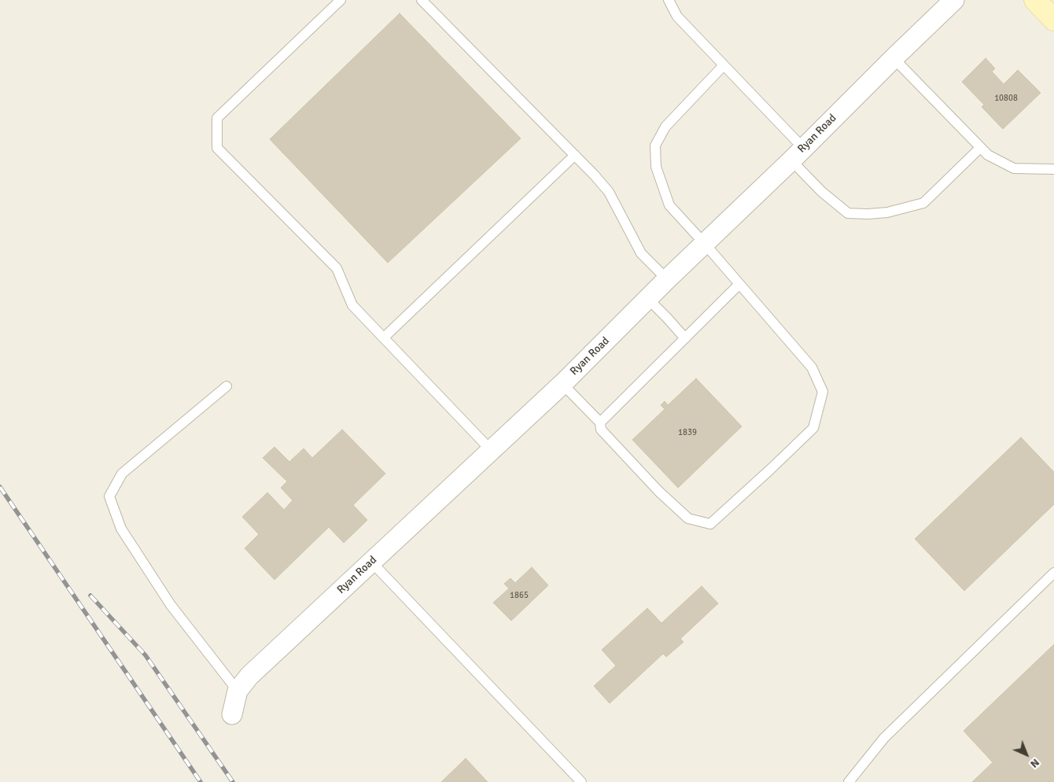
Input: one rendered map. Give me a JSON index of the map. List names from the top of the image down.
{
  "streets": {
    "street": ["Ryan Road"]
  },
  "house_numbers": ["10808", "1839", "1865"],
  "north": "bottom right"
}
